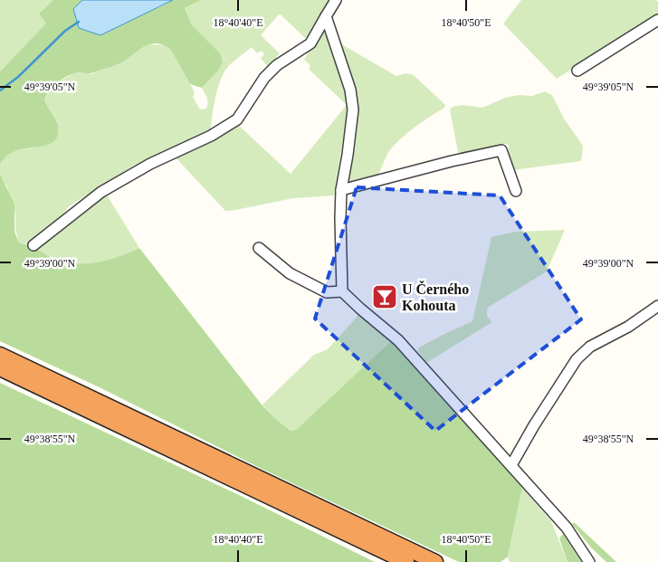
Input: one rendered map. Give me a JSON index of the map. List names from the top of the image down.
{
  "places": {
    "bar": ["U Černého Kohouta"]
  },
  "coordinates": [
    "18°40'40\"E",
    "18°40'50\"E",
    "49°39'05\"N",
    "49°39'00\"N",
    "49°38'55\"N"
  ]
}
